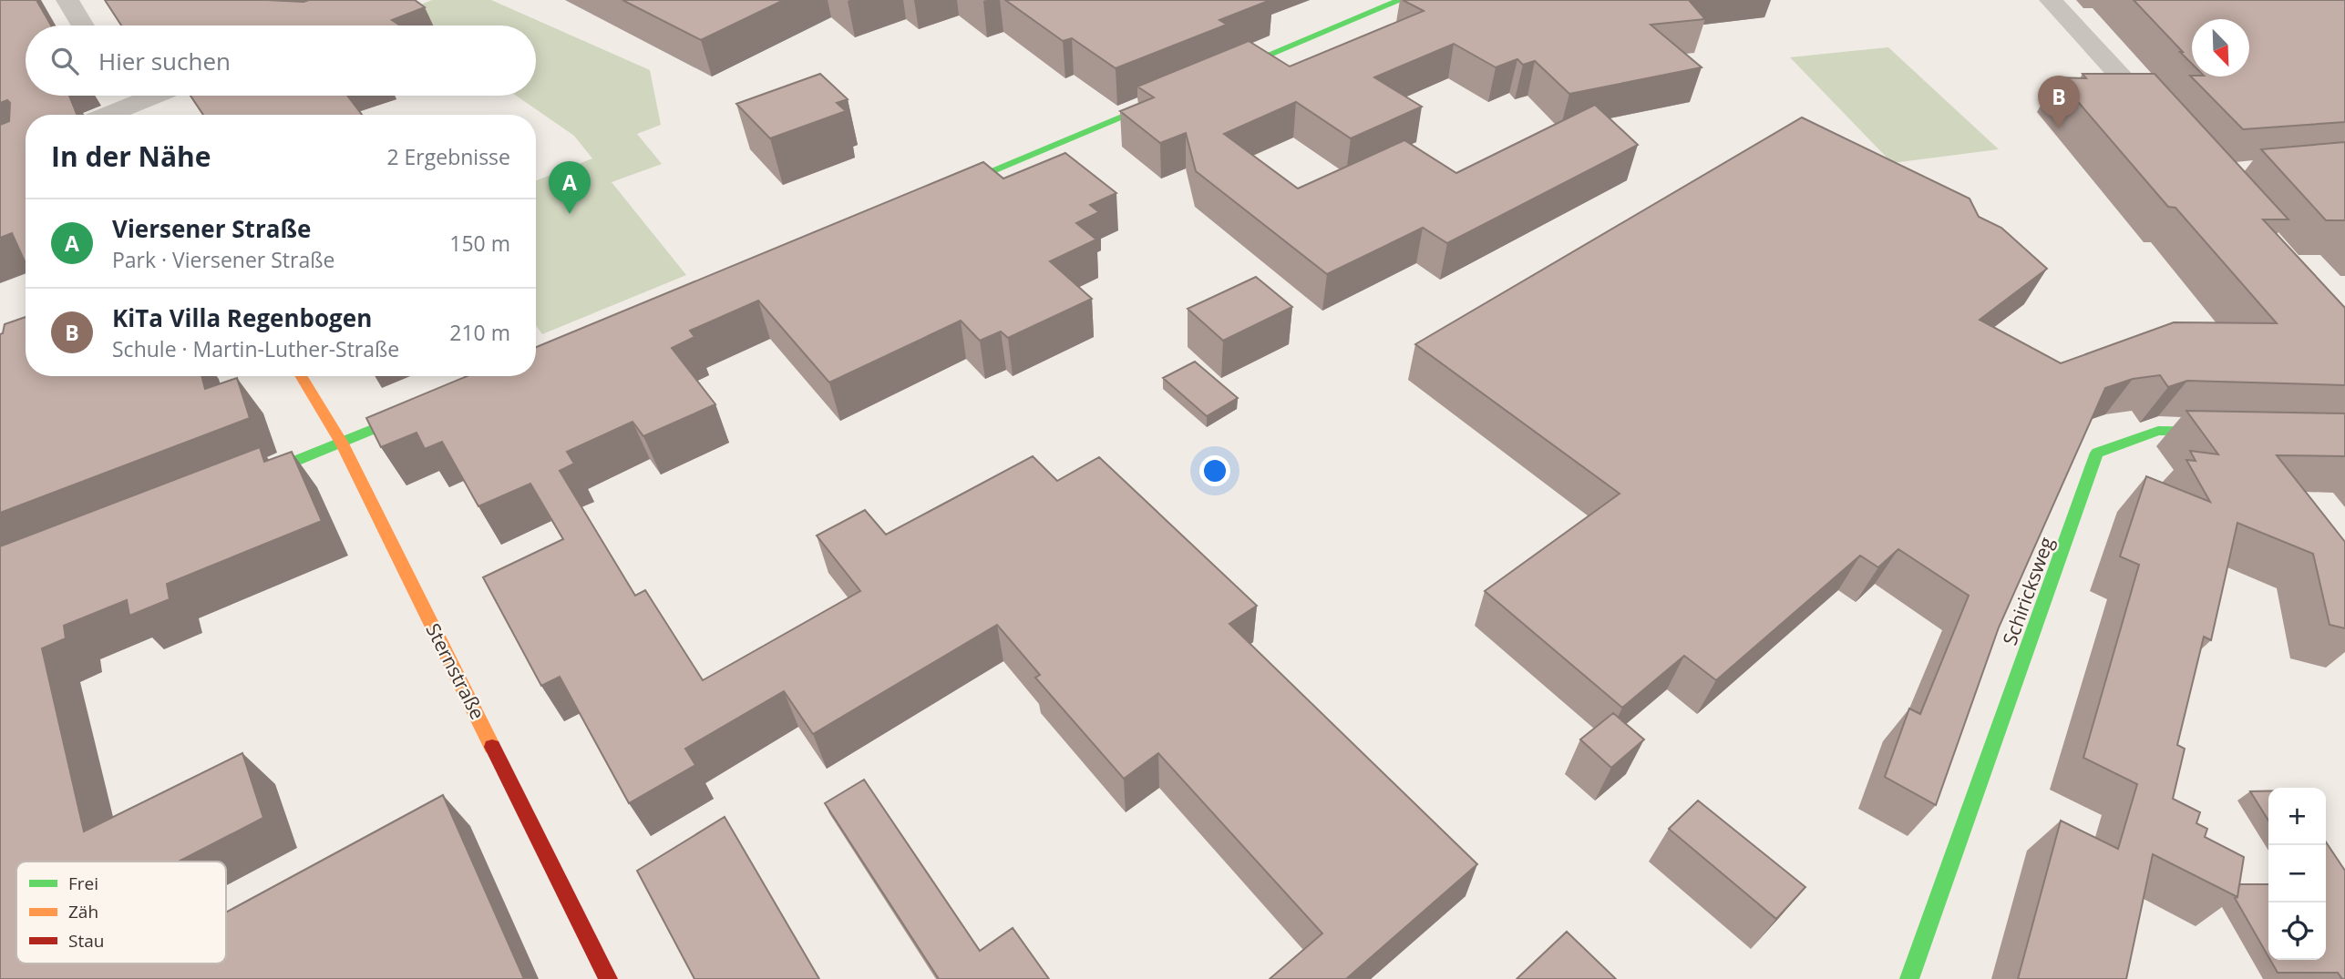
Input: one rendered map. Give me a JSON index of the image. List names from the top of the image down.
{
  "streets": {
    "street": ["Schiricksweg", "Sternstraße"]
  },
  "legend": ["Frei", "Zäh", "Stau"],
  "north": "bottom right",
  "page": {
    "search": "Hier suchen",
    "pins": ["B", "A"],
    "heading": ["In der Nähe", "2 Ergebnisse"],
    "list": [
      {
        "mark": "A",
        "name": "Viersener Straße",
        "note": "Park · Viersener Straße",
        "value": "150 m"
      },
      {
        "mark": "B",
        "name": "KiTa Villa Regenbogen",
        "note": "Schule · Martin-Luther-Straße",
        "value": "210 m"
      }
    ],
    "map_buttons": ["+", "−"]
  }
}
